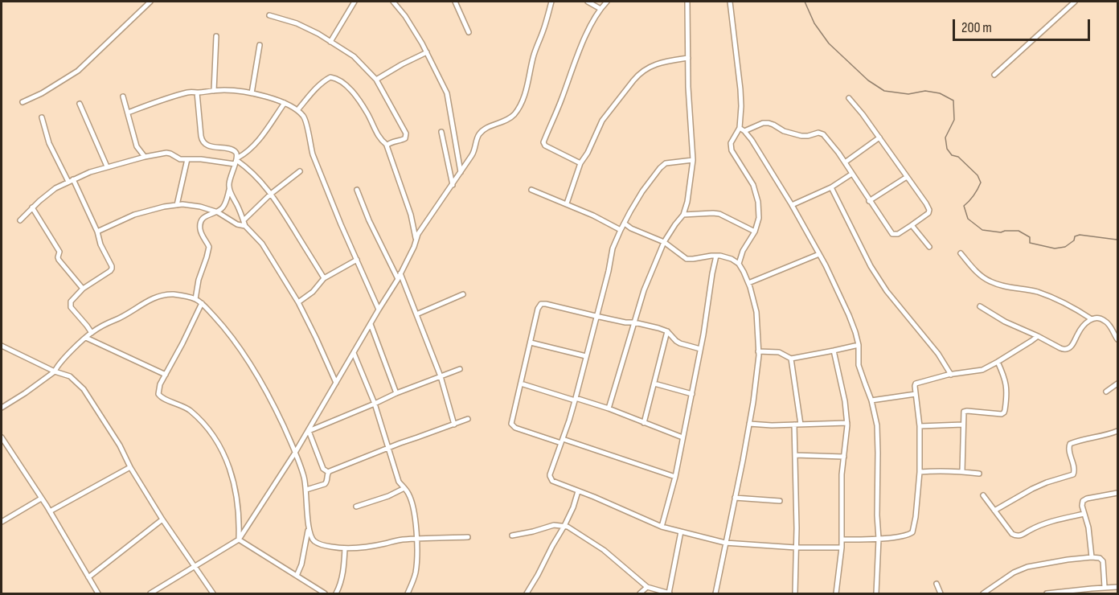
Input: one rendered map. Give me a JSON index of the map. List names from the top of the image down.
{
  "scale_bar": "200 m"
}
